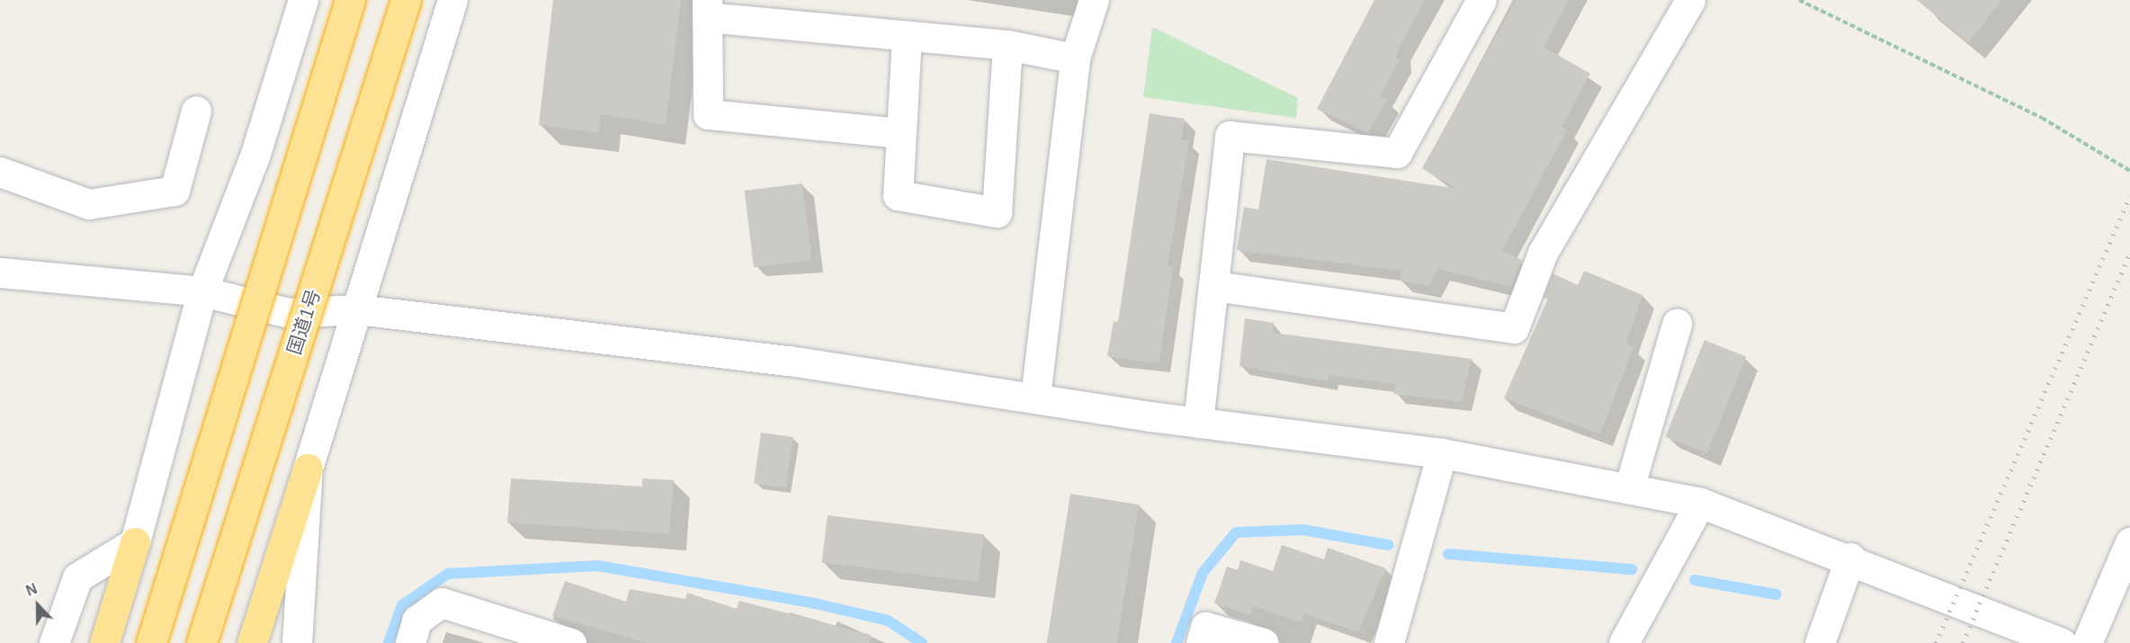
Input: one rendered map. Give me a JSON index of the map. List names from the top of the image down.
{
  "streets": {
    "highway": ["国道1号"]
  },
  "north": "top"
}
